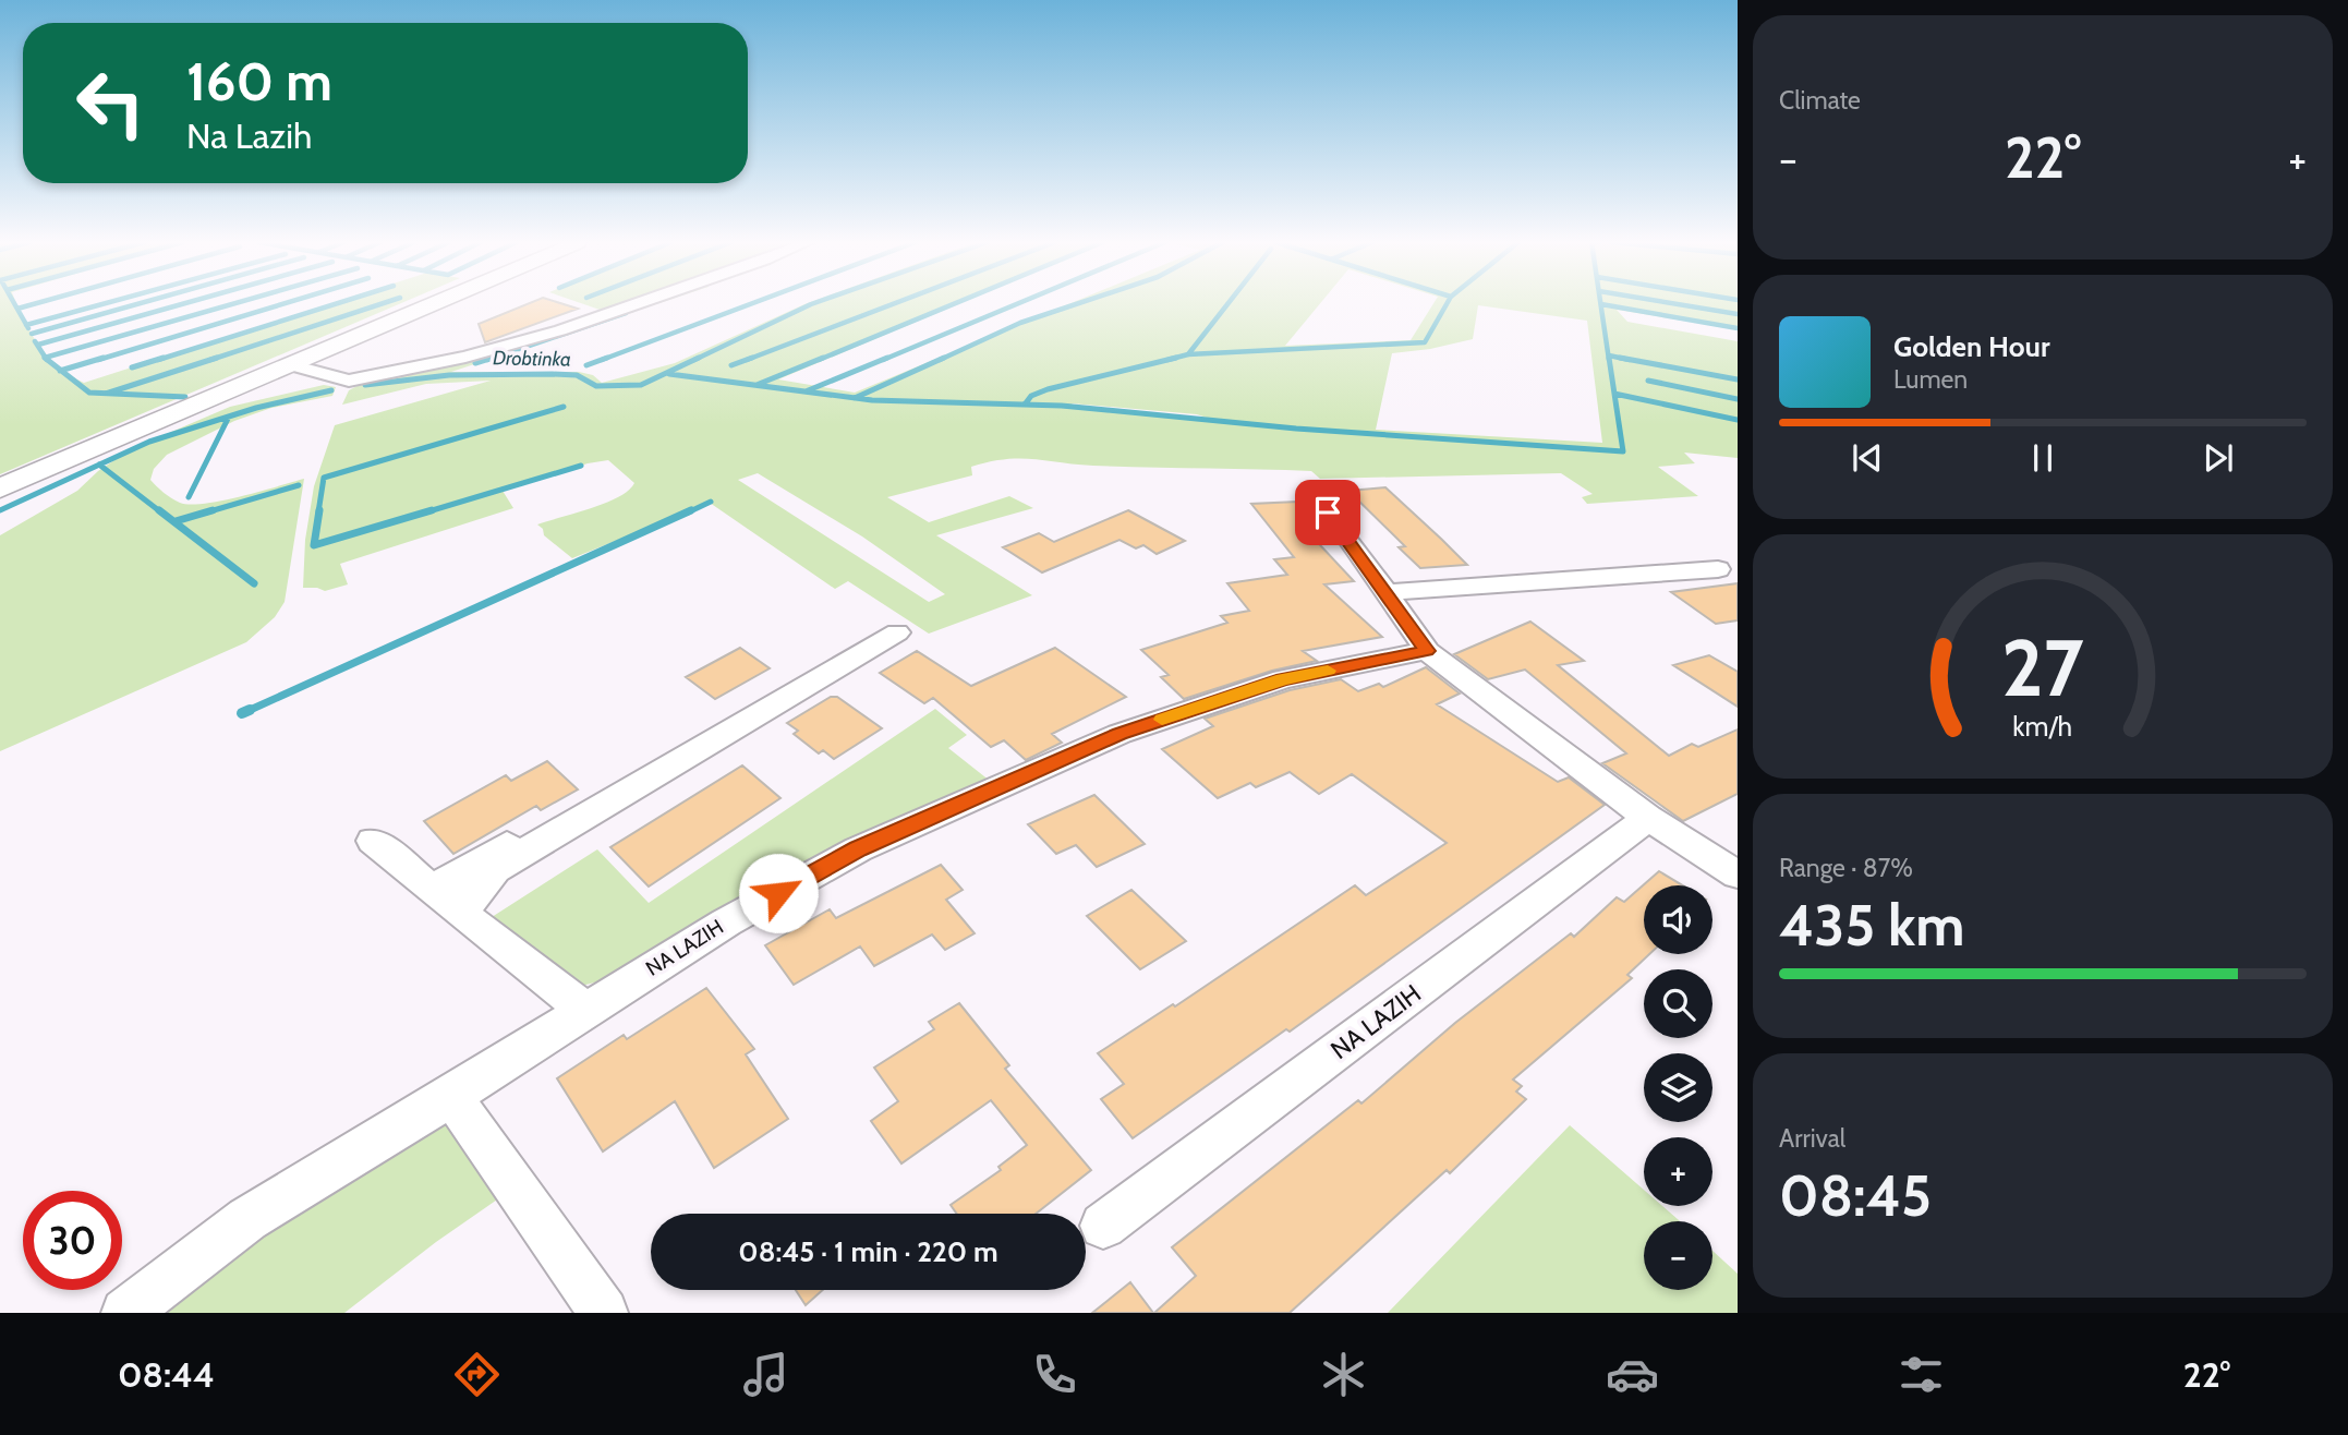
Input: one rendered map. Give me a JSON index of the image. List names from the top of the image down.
{
  "streets": {
    "street": ["NA LAZIH"]
  },
  "water": ["Drobtinka"],
  "page": {
    "tile": [
      "Climate",
      ["Range · 87%", "435 km"],
      ["Arrival", "08:45"]
    ],
    "turn": ["160 m", "Na Lazih"],
    "heat": ["−", "22°", "+"],
    "song": ["Golden Hour", "Lumen"],
    "map_buttons": ["+", "−"],
    "limit": "30",
    "trip": "08:45 · 1 min · 220 m",
    "tabs": ["08:44", "22°"],
    "gauge": ["27", "km/h"]
  }
}
